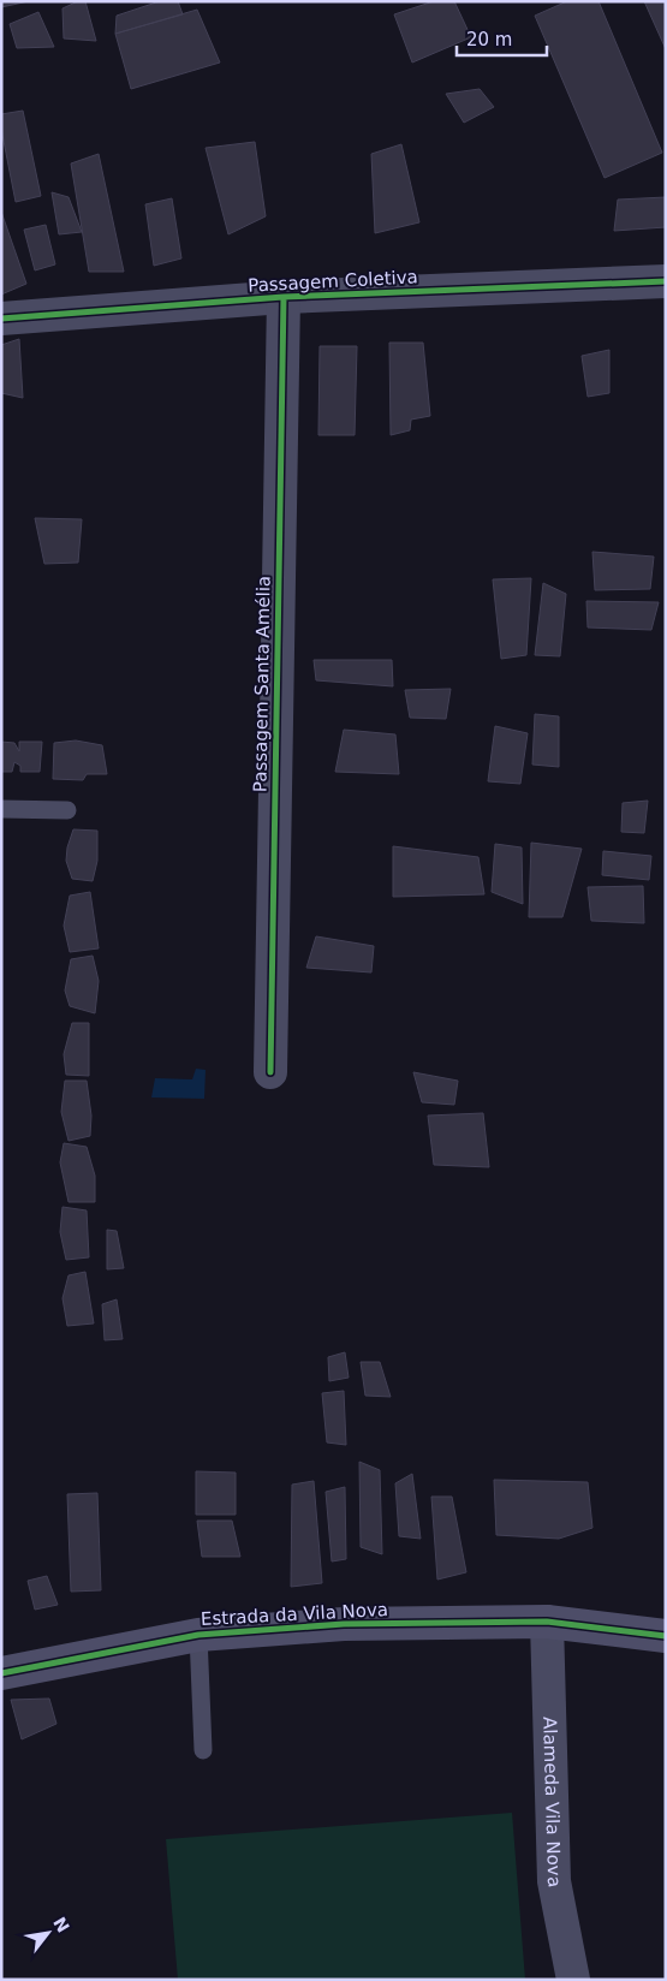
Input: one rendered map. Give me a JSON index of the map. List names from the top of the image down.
{
  "streets": {
    "street": [
      "Passagem Coletiva",
      "Passagem Santa Amélia",
      "Estrada da Vila Nova",
      "Alameda Vila Nova"
    ]
  },
  "crossings": [
    ["Passagem Coletiva", "Passagem Santa Amélia"],
    ["Estrada da Vila Nova", "Alameda Vila Nova"]
  ],
  "scale_bar": "20 m",
  "north": "top right"
}
